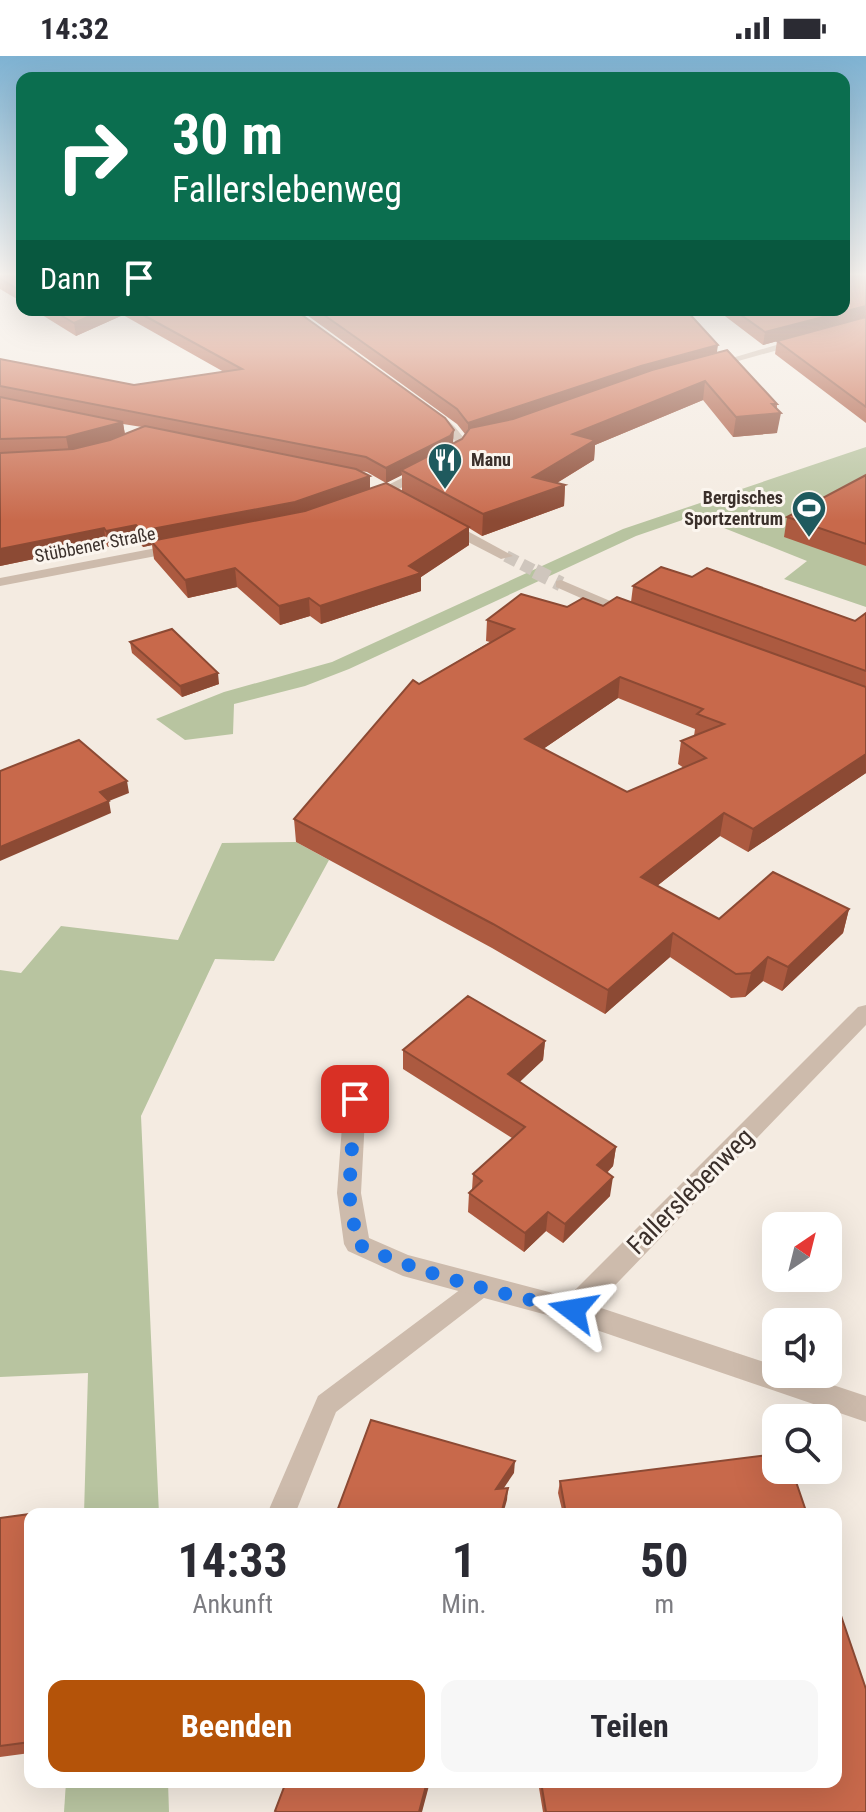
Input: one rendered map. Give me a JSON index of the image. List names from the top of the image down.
{
  "streets": {
    "street": ["Stübbener Straße", "Fallerslebenweg"]
  },
  "places": {
    "restaurant": ["Manu"],
    "sports": ["Bergisches Sportzentrum"]
  },
  "north": "top right",
  "page": {
    "status": "14:32",
    "turn": ["30 m", "Fallerslebenweg"],
    "then": "Dann",
    "eta": [
      "14:33",
      "Ankunft",
      "1",
      "Min.",
      "50",
      "m"
    ],
    "buttons": ["Beenden", "Teilen"]
  }
}
